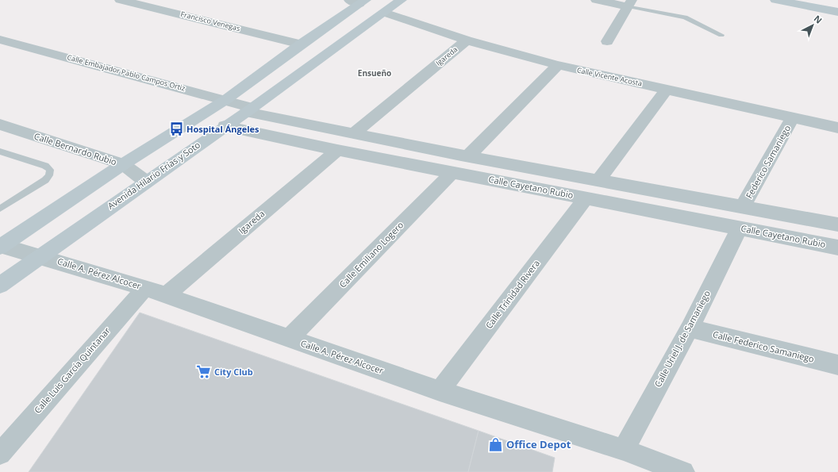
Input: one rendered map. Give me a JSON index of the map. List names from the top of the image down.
{
  "streets": {
    "street": [
      "Francisco Venegas",
      "Igareda",
      "Calle Embajador Pablo Campos Ortiz",
      "Calle Vicente Acosta",
      "Calle Bernardo Rubio",
      "Federico Samaniego",
      "Avenida Hilario Frías y Soto",
      "Calle Cayetano Rubio",
      "Calle Emiliano Logero",
      "Calle A. Pérez Alcocer",
      "Calle Trinidad Rivera",
      "Calle Uriel J. de Samaniego",
      "Calle Federico Samaniego",
      "Calle Luis García Quintanar"
    ]
  },
  "crossings": [
    ["Igareda", "Calle Vicente Acosta"],
    ["Igareda", "Calle Cayetano Rubio"],
    ["Igareda", "Calle A. Pérez Alcocer"],
    ["Calle Embajador Pablo Campos Ortiz", "Avenida Hilario Frías y Soto"],
    ["Calle Vicente Acosta", "Federico Samaniego"],
    ["Calle Vicente Acosta", "Avenida Hilario Frías y Soto"],
    ["Calle Bernardo Rubio", "Avenida Hilario Frías y Soto"],
    ["Avenida Hilario Frías y Soto", "Calle Cayetano Rubio"],
    ["Avenida Hilario Frías y Soto", "Calle A. Pérez Alcocer"],
    ["Calle Cayetano Rubio", "Calle Emiliano Logero"],
    ["Calle Cayetano Rubio", "Calle Trinidad Rivera"],
    ["Calle Cayetano Rubio", "Calle Uriel J. de Samaniego"],
    ["Calle Emiliano Logero", "Calle A. Pérez Alcocer"],
    ["Calle A. Pérez Alcocer", "Calle Trinidad Rivera"],
    ["Calle A. Pérez Alcocer", "Calle Uriel J. de Samaniego"],
    ["Calle A. Pérez Alcocer", "Calle Luis García Quintanar"],
    ["Calle Uriel J. de Samaniego", "Calle Federico Samaniego"]
  ],
  "districts": ["Ensueño"],
  "places": {
    "bus stop": ["Hospital Ángeles"],
    "supermarket": ["City Club"],
    "shop": ["Office Depot"]
  },
  "north": "top right"
}
